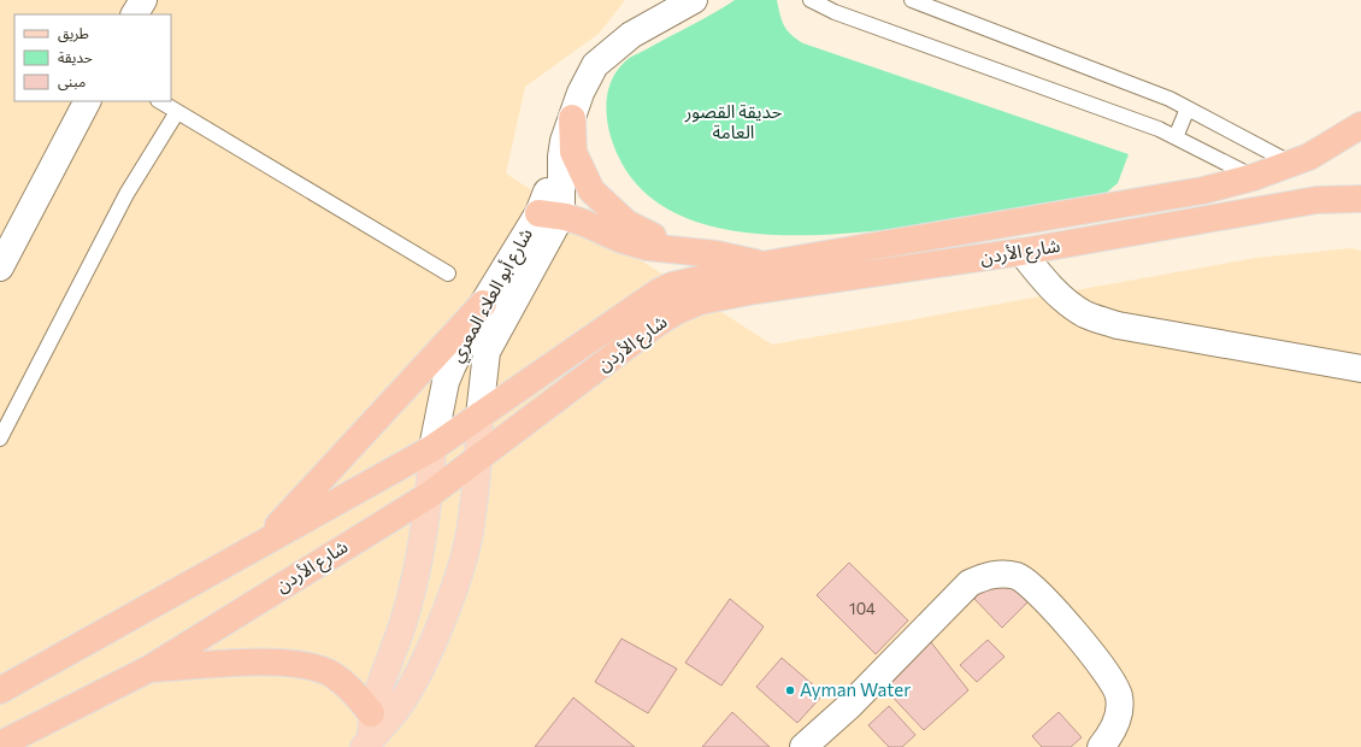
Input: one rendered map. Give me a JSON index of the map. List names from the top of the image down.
{
  "streets": {
    "highway": ["شارع الأردن"],
    "main road": ["شارع أبو العلاء المعري"]
  },
  "crossings": [
    ["شارع الأردن", "شارع أبو العلاء المعري"]
  ],
  "parks": ["حديقة القصور العامة"],
  "places": ["Ayman Water"],
  "house_numbers": ["104"],
  "legend": ["طريق", "حديقة", "مبنى"]
}
